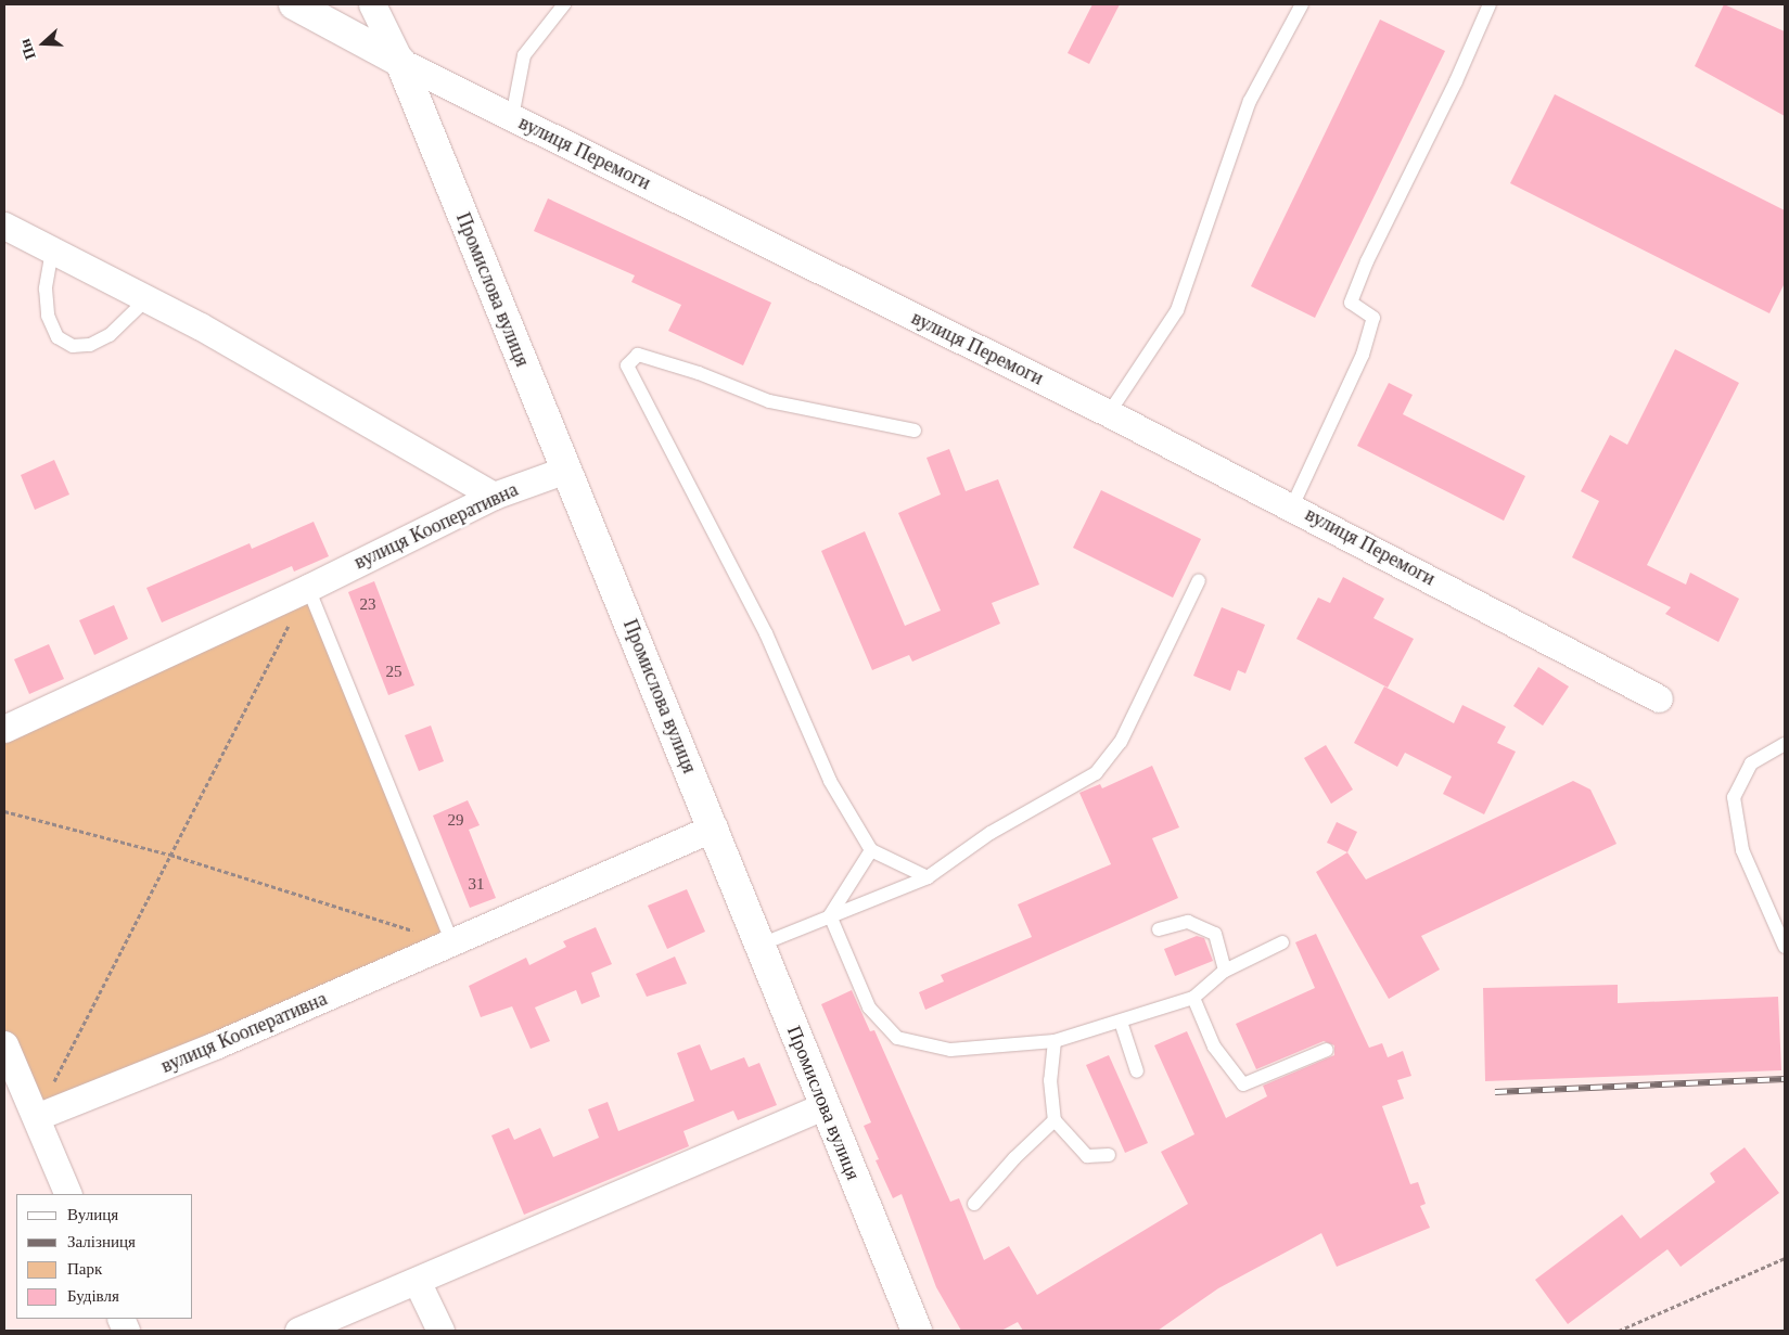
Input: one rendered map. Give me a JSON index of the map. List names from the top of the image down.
{
  "streets": {
    "street": ["вулиця Перемоги", "Промислова вулиця", "вулиця Кооперативна"]
  },
  "crossings": [
    ["вулиця Перемоги", "Промислова вулиця"],
    ["Промислова вулиця", "вулиця Кооперативна"]
  ],
  "house_numbers": [
    "23",
    "25",
    "29",
    "31"
  ],
  "legend": [
    "Вулиця",
    "Залізниця",
    "Парк",
    "Будівля"
  ],
  "north": "left"
}
